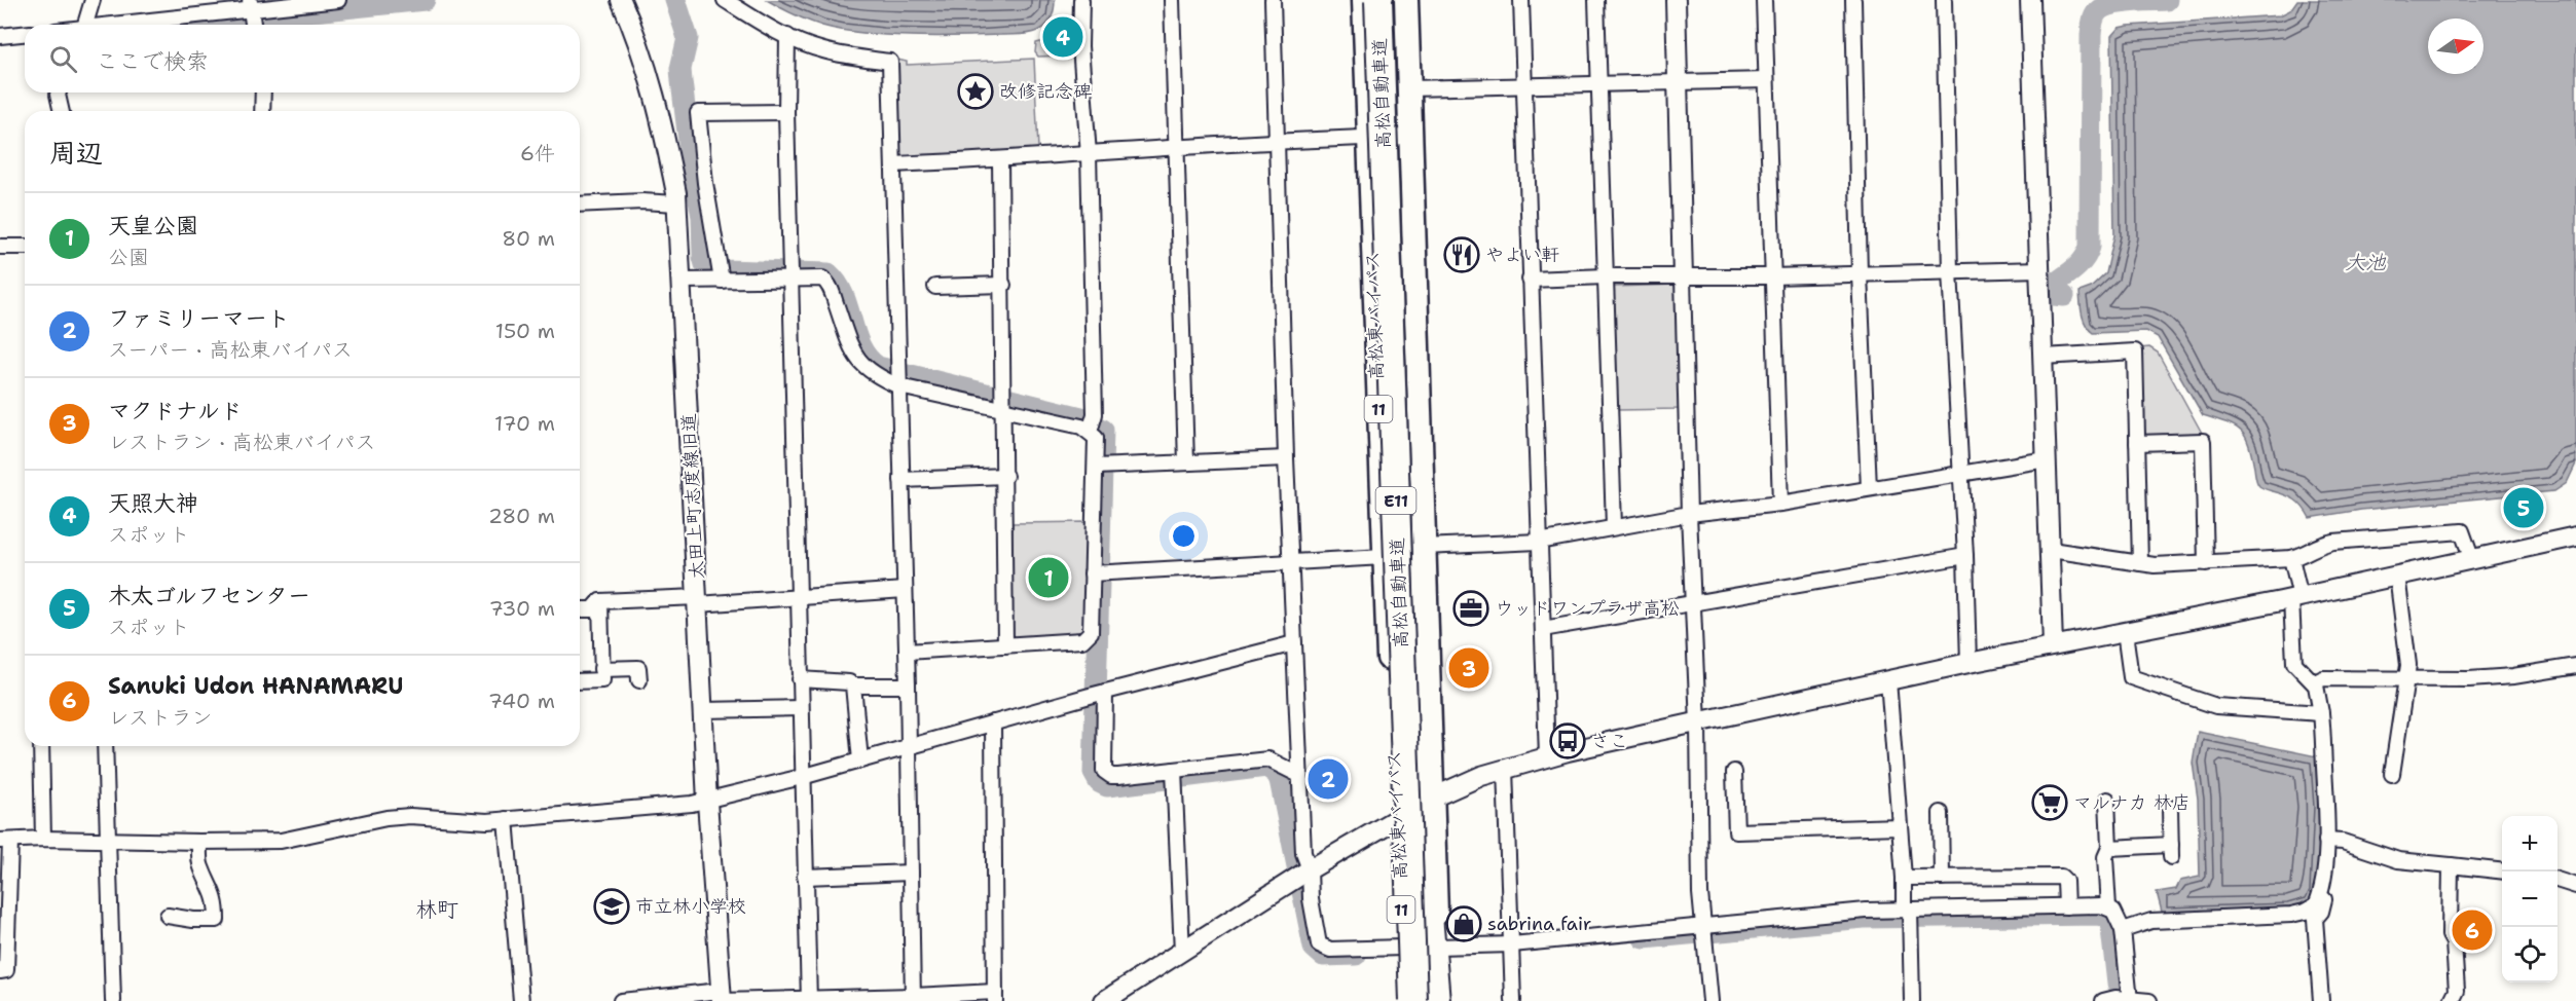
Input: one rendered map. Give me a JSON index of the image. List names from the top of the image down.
{
  "streets": {
    "highway": [
      "高松自動車道",
      "高松東バイパス",
      "11",
      "E11"
    ],
    "street": ["太田上町志度線旧道"]
  },
  "districts": ["林町"],
  "water": ["大池"],
  "places": {
    "place": ["改修記念碑"],
    "restaurant": ["やよい軒"],
    "office": ["ウッドワンプラザ高松"],
    "bus stop": ["さこ"],
    "supermarket": ["マルナカ 林店"],
    "school or university": ["市立林小学校"],
    "shop": ["sabrina fair"]
  },
  "north": "right",
  "page": {
    "pins": [
      "4",
      "5",
      "1",
      "3",
      "2",
      "6"
    ],
    "search": "ここで検索",
    "heading": ["周辺", "6件"],
    "list": [
      {
        "mark": "1",
        "name": "天皇公園",
        "note": "公園",
        "value": "80 m"
      },
      {
        "mark": "2",
        "name": "ファミリーマート",
        "note": "スーパー · 高松東バイパス",
        "value": "150 m"
      },
      {
        "mark": "3",
        "name": "マクドナルド",
        "note": "レストラン · 高松東バイパス",
        "value": "170 m"
      },
      {
        "mark": "4",
        "name": "天照大神",
        "note": "スポット",
        "value": "280 m"
      },
      {
        "mark": "5",
        "name": "木太ゴルフセンター",
        "note": "スポット",
        "value": "730 m"
      },
      {
        "mark": "6",
        "name": "Sanuki Udon HANAMARU",
        "note": "レストラン",
        "value": "740 m"
      }
    ],
    "map_buttons": ["+", "−"]
  }
}
